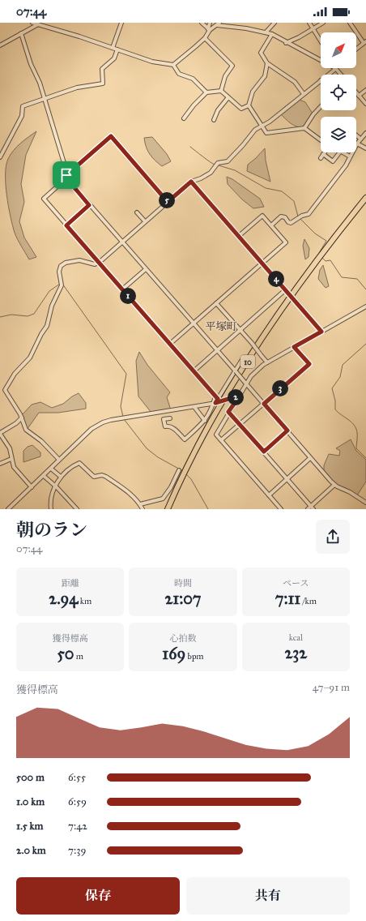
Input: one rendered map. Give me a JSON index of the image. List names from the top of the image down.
{
  "streets": {
    "highway": ["10"]
  },
  "districts": ["平塚町"],
  "north": "top right",
  "page": {
    "status": "07:44",
    "pins": [
      "5",
      "4",
      "1",
      "3",
      "2"
    ],
    "heading": ["朝のラン", "07:44"],
    "stats": [
      ["距離", "2.94 km"],
      ["時間", "21:07"],
      ["ペース", "7:11 /km"],
      ["獲得標高", "50 m"],
      ["心拍数", "169 bpm"],
      ["kcal", "232"]
    ],
    "chart": ["獲得標高", "47–91 m"],
    "list": [
      {
        "name": "500 m",
        "note": "6:55"
      },
      {
        "name": "1.0 km",
        "note": "6:59"
      },
      {
        "name": "1.5 km",
        "note": "7:42"
      },
      {
        "name": "2.0 km",
        "note": "7:39"
      }
    ],
    "buttons": ["保存", "共有"]
  }
}
